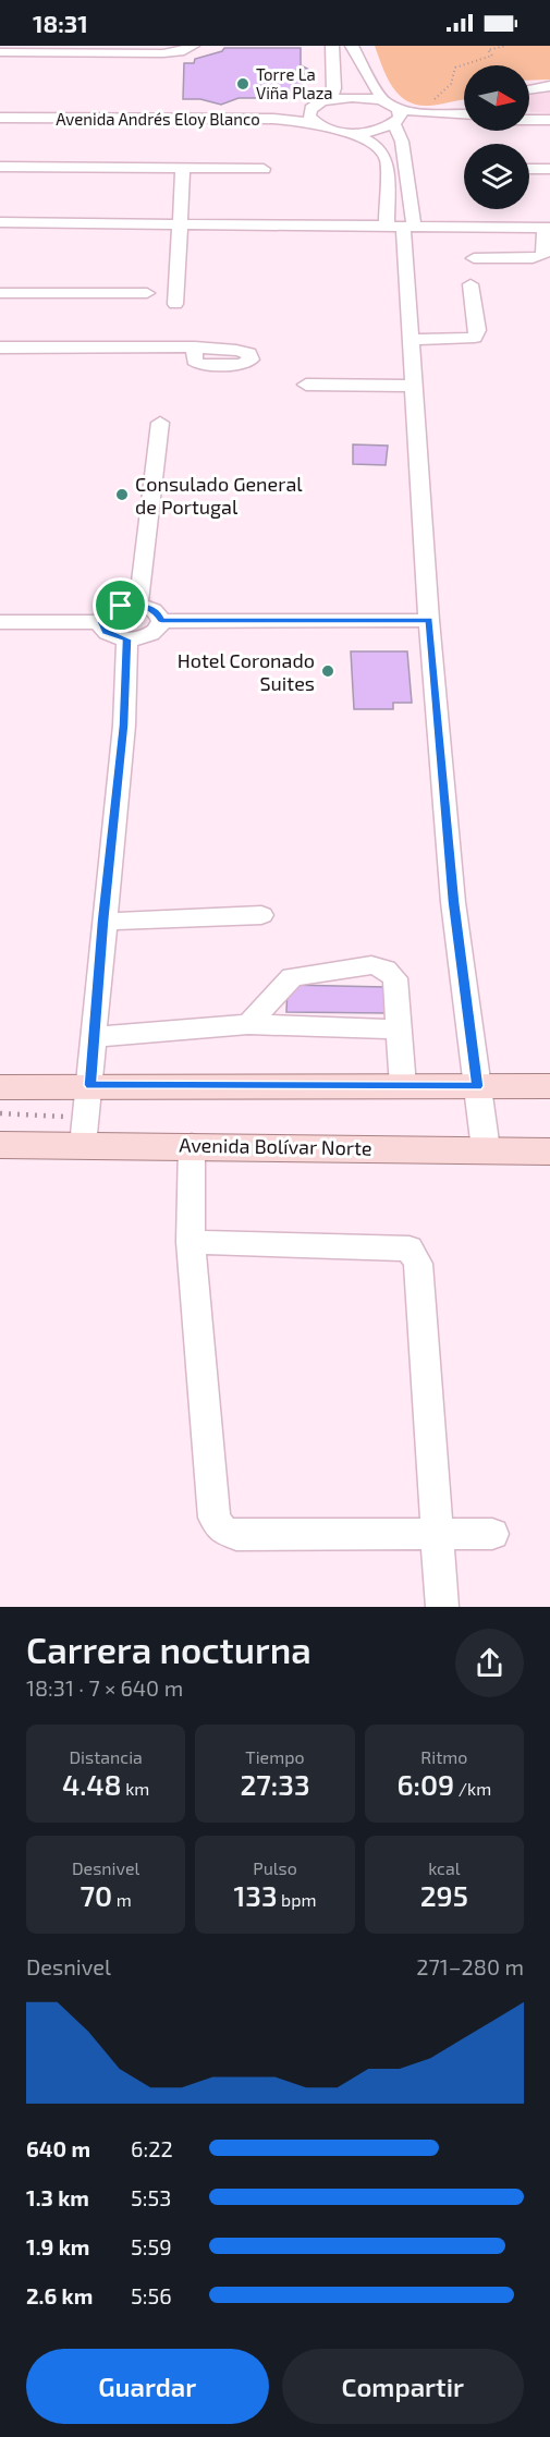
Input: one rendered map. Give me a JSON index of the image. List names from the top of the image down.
{
  "streets": {
    "main road": ["Avenida Bolívar Norte"],
    "street": ["Avenida Andrés Eloy Blanco"]
  },
  "places": ["Torre La Viña Plaza", "Consulado General de Portugal", "Hotel Coronado Suites"],
  "north": "right",
  "page": {
    "status": "18:31",
    "heading": ["Carrera nocturna", "18:31 · 7 × 640 m"],
    "stats": [
      ["Distancia", "4.48 km"],
      ["Tiempo", "27:33"],
      ["Ritmo", "6:09 /km"],
      ["Desnivel", "70 m"],
      ["Pulso", "133 bpm"],
      ["kcal", "295"]
    ],
    "chart": ["Desnivel", "271–280 m"],
    "list": [
      {
        "name": "640 m",
        "note": "6:22"
      },
      {
        "name": "1.3 km",
        "note": "5:53"
      },
      {
        "name": "1.9 km",
        "note": "5:59"
      },
      {
        "name": "2.6 km",
        "note": "5:56"
      }
    ],
    "buttons": ["Guardar", "Compartir"]
  }
}
